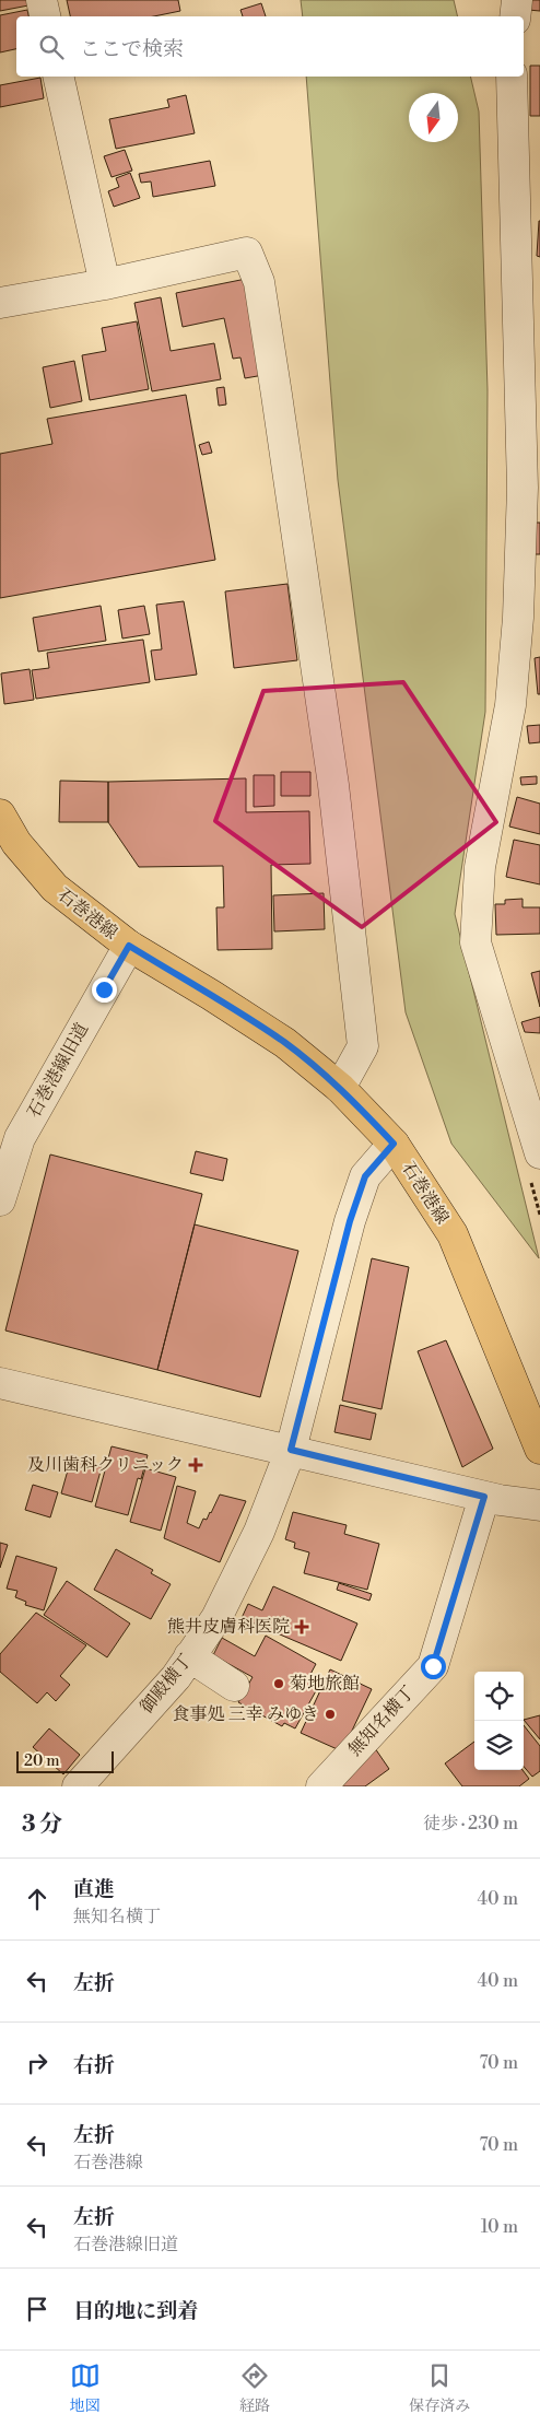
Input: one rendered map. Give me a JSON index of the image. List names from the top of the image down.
{
  "streets": {
    "main road": ["石巻港線"],
    "street": ["石巻港線旧道", "御殿横丁", "無知名横丁"]
  },
  "crossings": [
    ["石巻港線", "石巻港線旧道"],
    ["石巻港線", "御殿横丁"]
  ],
  "places": {
    "health": ["及川歯科クリニック", "熊井皮膚科医院"],
    "other": ["菊地旅館", "食事処 三幸 みゆき"]
  },
  "scale_bar": "20 m",
  "north": "bottom",
  "page": {
    "search": "ここで検索",
    "scale": "20 m",
    "heading": ["3 分", "徒歩 · 230 m"],
    "list": [
      ["直進", "無知名横丁", "40 m"],
      ["左折", "40 m"],
      ["右折", "70 m"],
      ["左折", "石巻港線", "70 m"],
      ["左折", "石巻港線旧道", "10 m"],
      "目的地に到着"
    ],
    "nav": ["地図", "経路", "保存済み"]
  }
}
